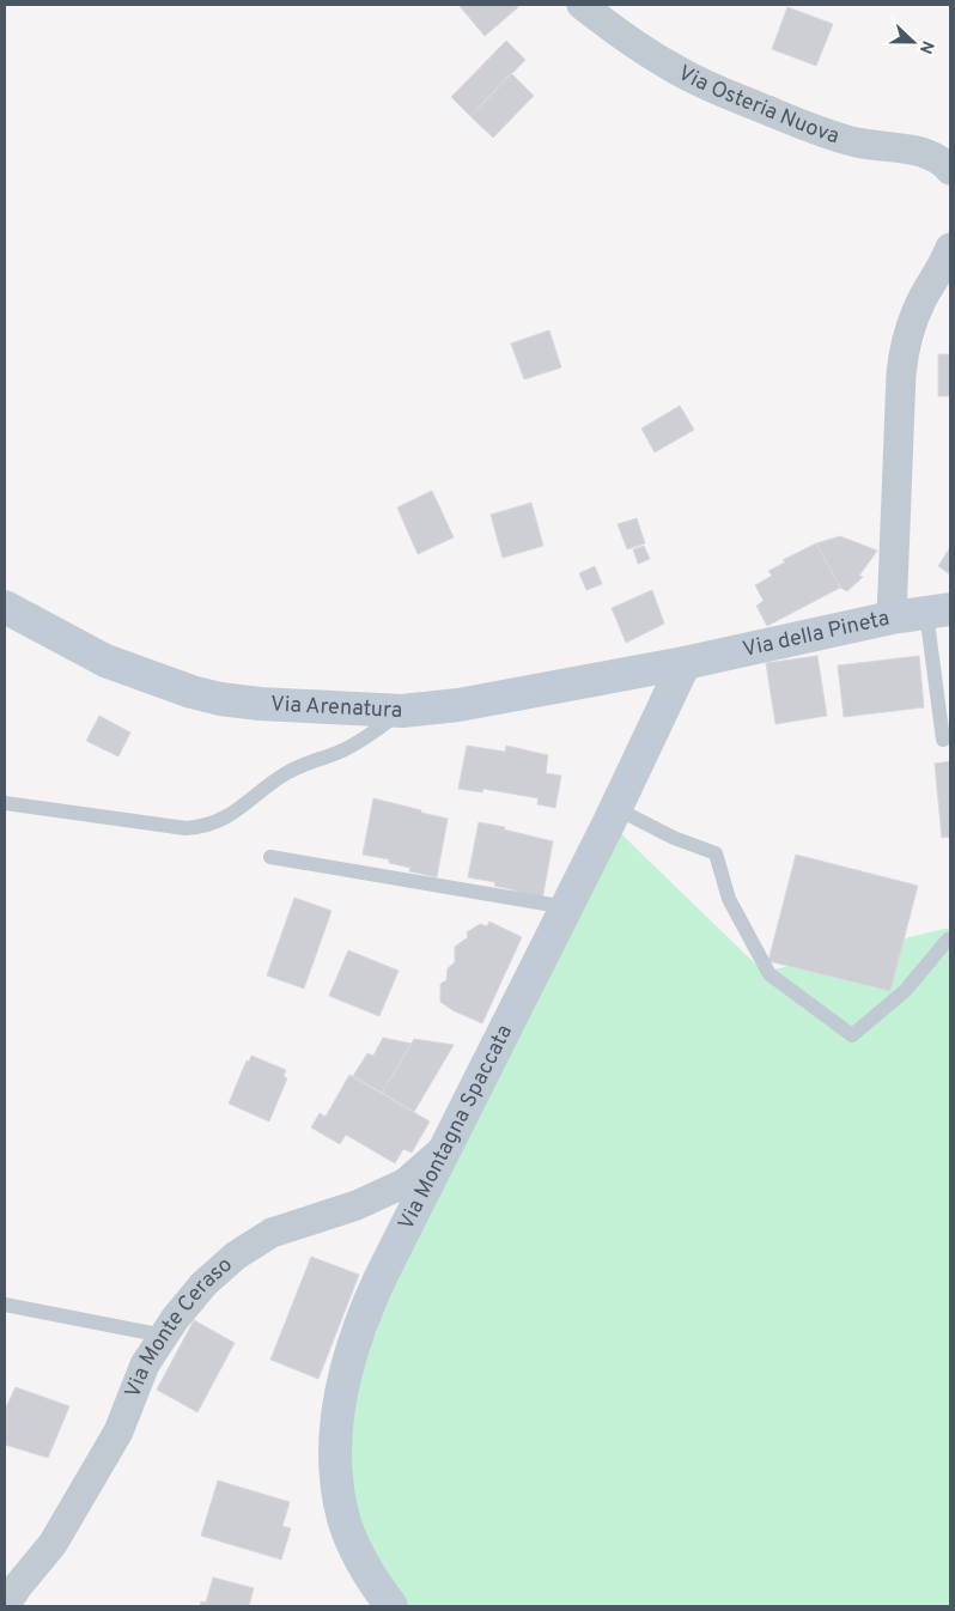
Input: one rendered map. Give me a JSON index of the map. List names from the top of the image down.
{
  "streets": {
    "street": [
      "Via Osteria Nuova",
      "Via della Pineta",
      "Via Arenatura",
      "Via Montagna Spaccata",
      "Via Monte Ceraso"
    ]
  },
  "crossings": [
    ["Via della Pineta", "Via Arenatura"],
    ["Via della Pineta", "Via Montagna Spaccata"],
    ["Via Arenatura", "Via Montagna Spaccata"],
    ["Via Montagna Spaccata", "Via Monte Ceraso"]
  ],
  "north": "right"
}
